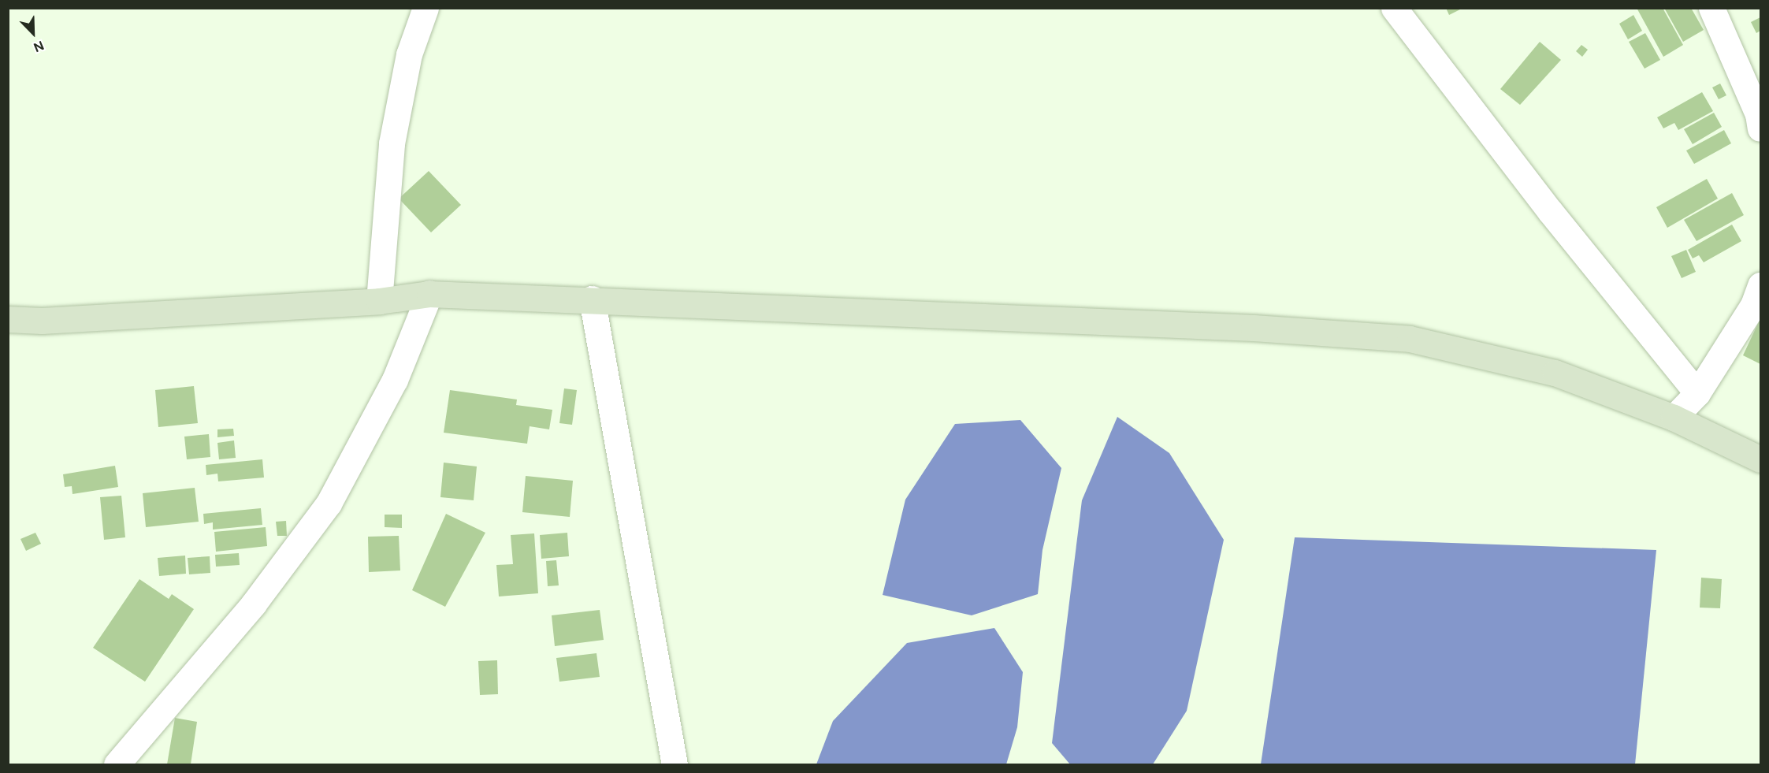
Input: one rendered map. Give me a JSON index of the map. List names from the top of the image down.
{
  "north": "bottom right"
}
